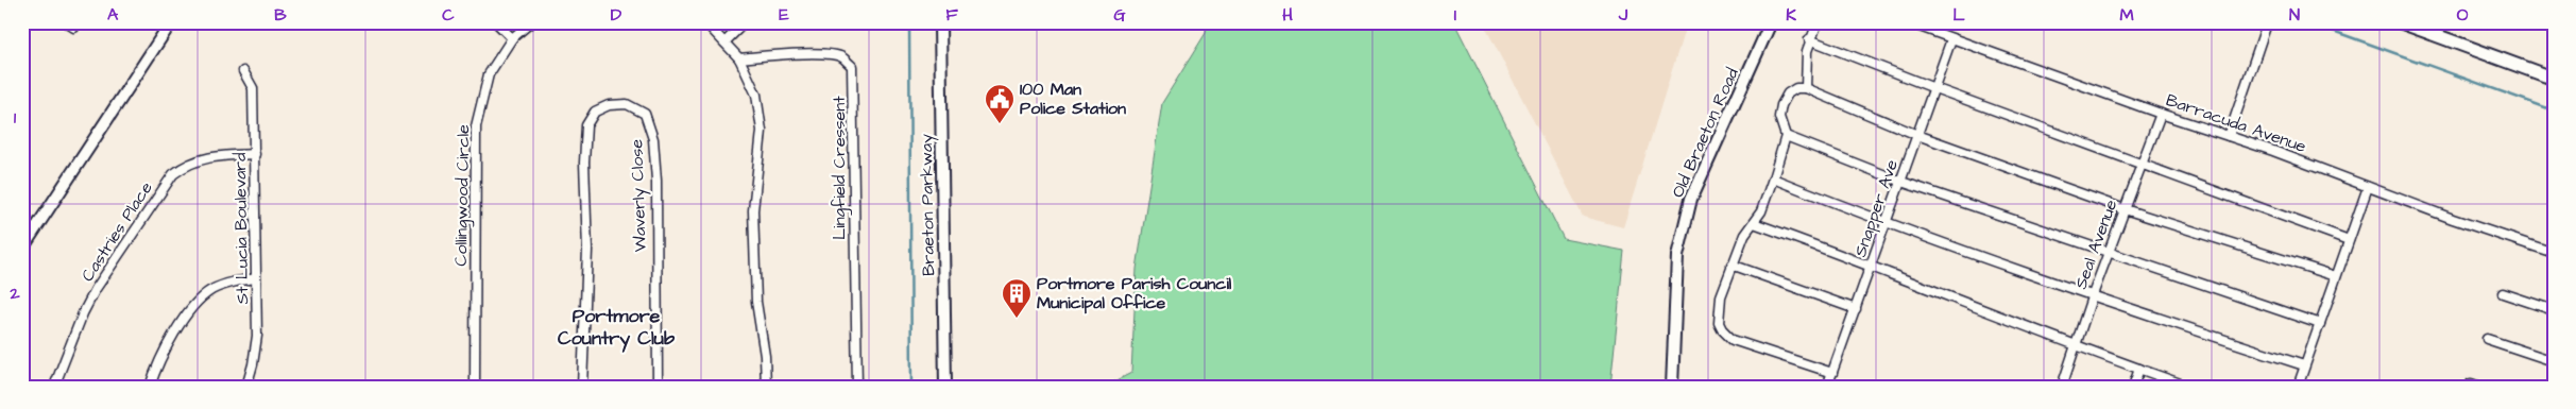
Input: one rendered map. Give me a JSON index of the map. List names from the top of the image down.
{
  "streets": {
    "street": [
      "Barracuda Avenue",
      "Old Braeton Road",
      "Lingfield Cressent",
      "Collingwood Circle",
      "Waverly Close",
      "Braeton Parkway",
      "Snapper Ave",
      "St Lucia Boulevard",
      "Castries Place",
      "Seal Avenue"
    ]
  },
  "crossings": [
    ["Barracuda Avenue", "Snapper Ave"],
    ["Barracuda Avenue", "Seal Avenue"],
    ["St Lucia Boulevard", "Castries Place"]
  ],
  "districts": ["Portmore Country Club"],
  "places": {
    "public building": ["100 Man Police Station"],
    "building": ["Portmore Parish Council Municipal Office"]
  },
  "grid": {
    "columns": [
      "A",
      "B",
      "C",
      "D",
      "E",
      "F",
      "G",
      "H",
      "I",
      "J",
      "K",
      "L",
      "M",
      "N",
      "O"
    ],
    "rows": ["1", "2"]
  }
}
